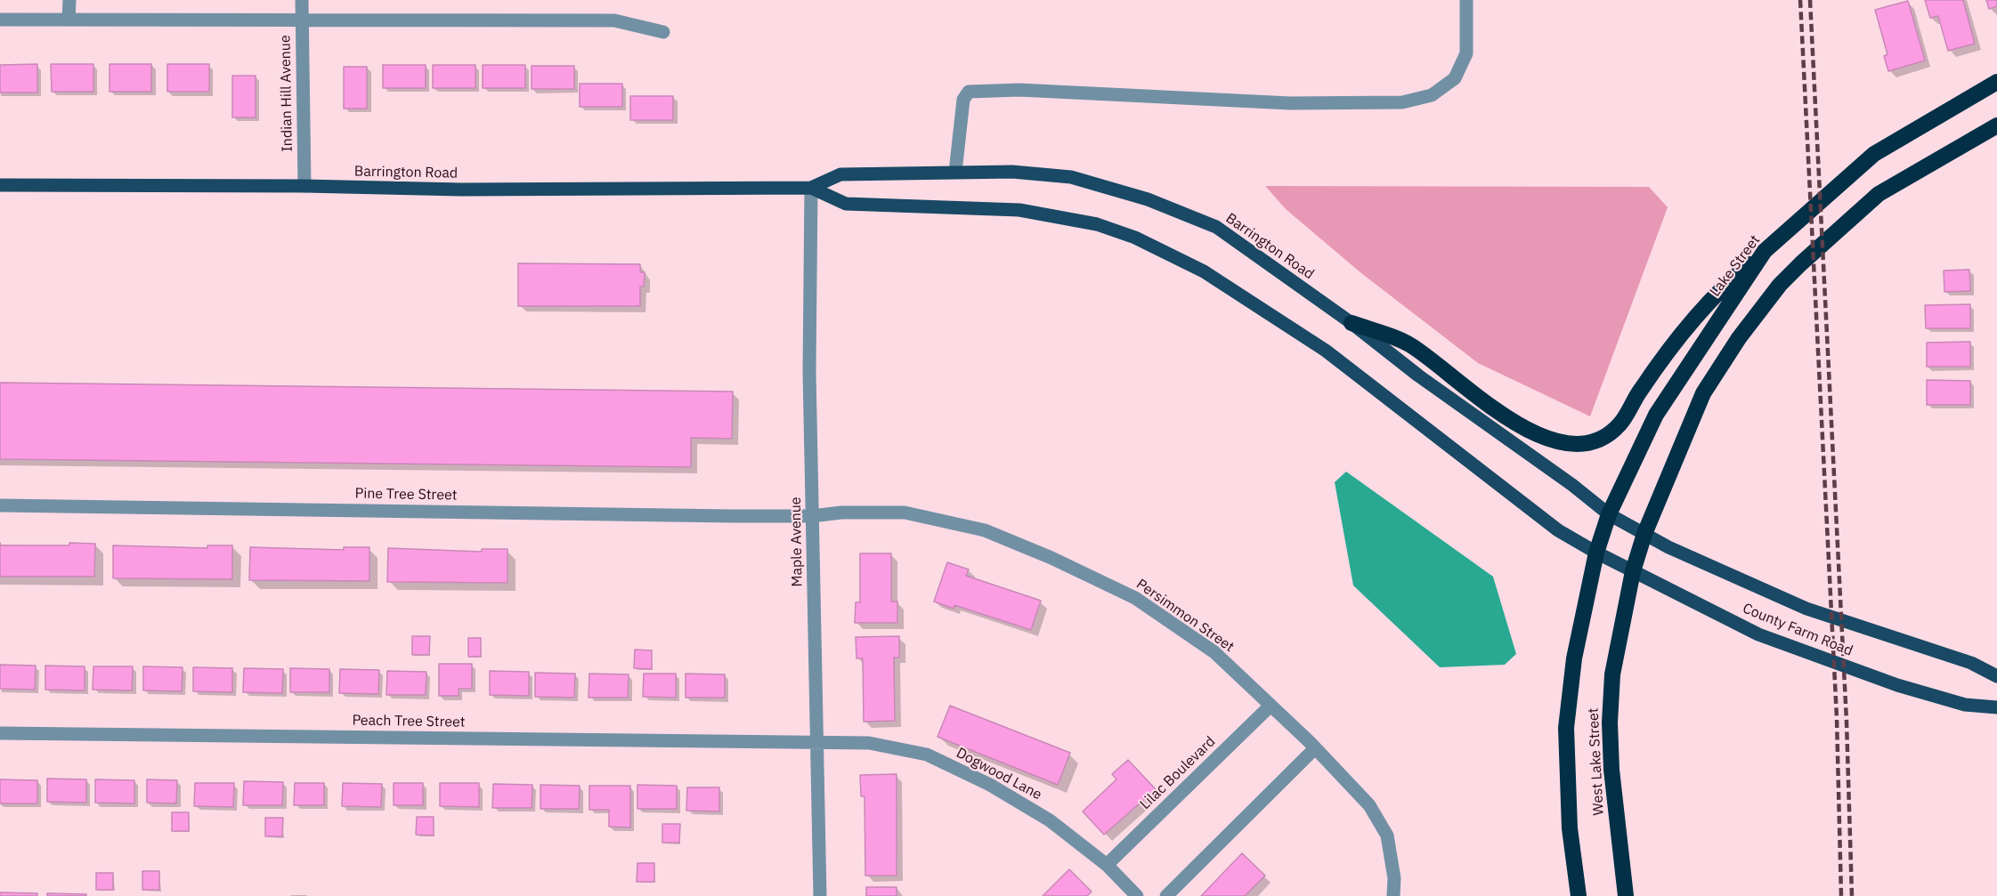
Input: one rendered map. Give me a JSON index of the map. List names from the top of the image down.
{
  "streets": {
    "highway": ["Lake Street", "West Lake Street"],
    "main road": ["Barrington Road", "County Farm Road"],
    "street": [
      "Indian Hill Avenue",
      "Pine Tree Street",
      "Maple Avenue",
      "Persimmon Street",
      "Peach Tree Street",
      "Lilac Boulevard",
      "Dogwood Lane"
    ]
  },
  "crossings": [
    ["Indian Hill Avenue", "Barrington Road"],
    ["Barrington Road", "Lake Street"],
    ["Barrington Road", "Maple Avenue"],
    ["Barrington Road", "County Farm Road"],
    ["Barrington Road", "West Lake Street"],
    ["Lake Street", "County Farm Road"],
    ["Lake Street", "West Lake Street"],
    ["Pine Tree Street", "Maple Avenue"],
    ["Pine Tree Street", "Persimmon Street"],
    ["Maple Avenue", "Persimmon Street"],
    ["Maple Avenue", "Peach Tree Street"],
    ["Maple Avenue", "Dogwood Lane"],
    ["Persimmon Street", "Lilac Boulevard"],
    ["County Farm Road", "West Lake Street"],
    ["Peach Tree Street", "Dogwood Lane"],
    ["Lilac Boulevard", "Dogwood Lane"]
  ]
}
